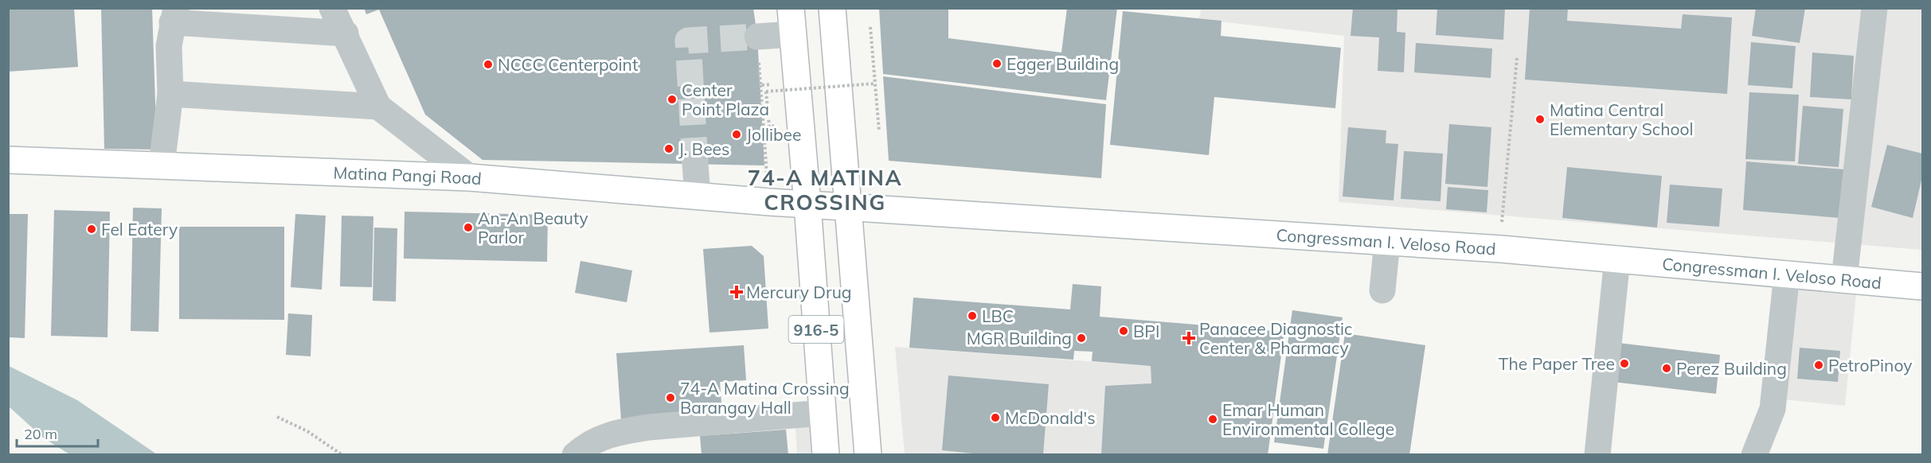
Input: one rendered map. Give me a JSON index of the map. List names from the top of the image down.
{
  "streets": {
    "main road": ["Matina Pangi Road", "Congressman I. Veloso Road", "916-5"]
  },
  "crossings": [
    ["Matina Pangi Road", "Congressman I. Veloso Road"],
    ["Matina Pangi Road", "916-5"],
    ["Congressman I. Veloso Road", "916-5"]
  ],
  "districts": ["74-A MATINA CROSSING"],
  "places": {
    "other": [
      "Egger Building",
      "NCCC Centerpoint",
      "Center Point Plaza",
      "Matina Central Elementary School",
      "Jollibee",
      "J. Bees",
      "An-An Beauty Parlor",
      "Fel Eatery",
      "LBC",
      "BPI",
      "MGR Building",
      "The Paper Tree",
      "PetroPinoy",
      "Perez Building",
      "74-A Matina Crossing Barangay Hall",
      "McDonald's",
      "Emar Human Environmental College"
    ],
    "health": ["Mercury Drug", "Panacee Diagnostic Center & Pharmacy"]
  },
  "scale_bar": "20 m"
}
